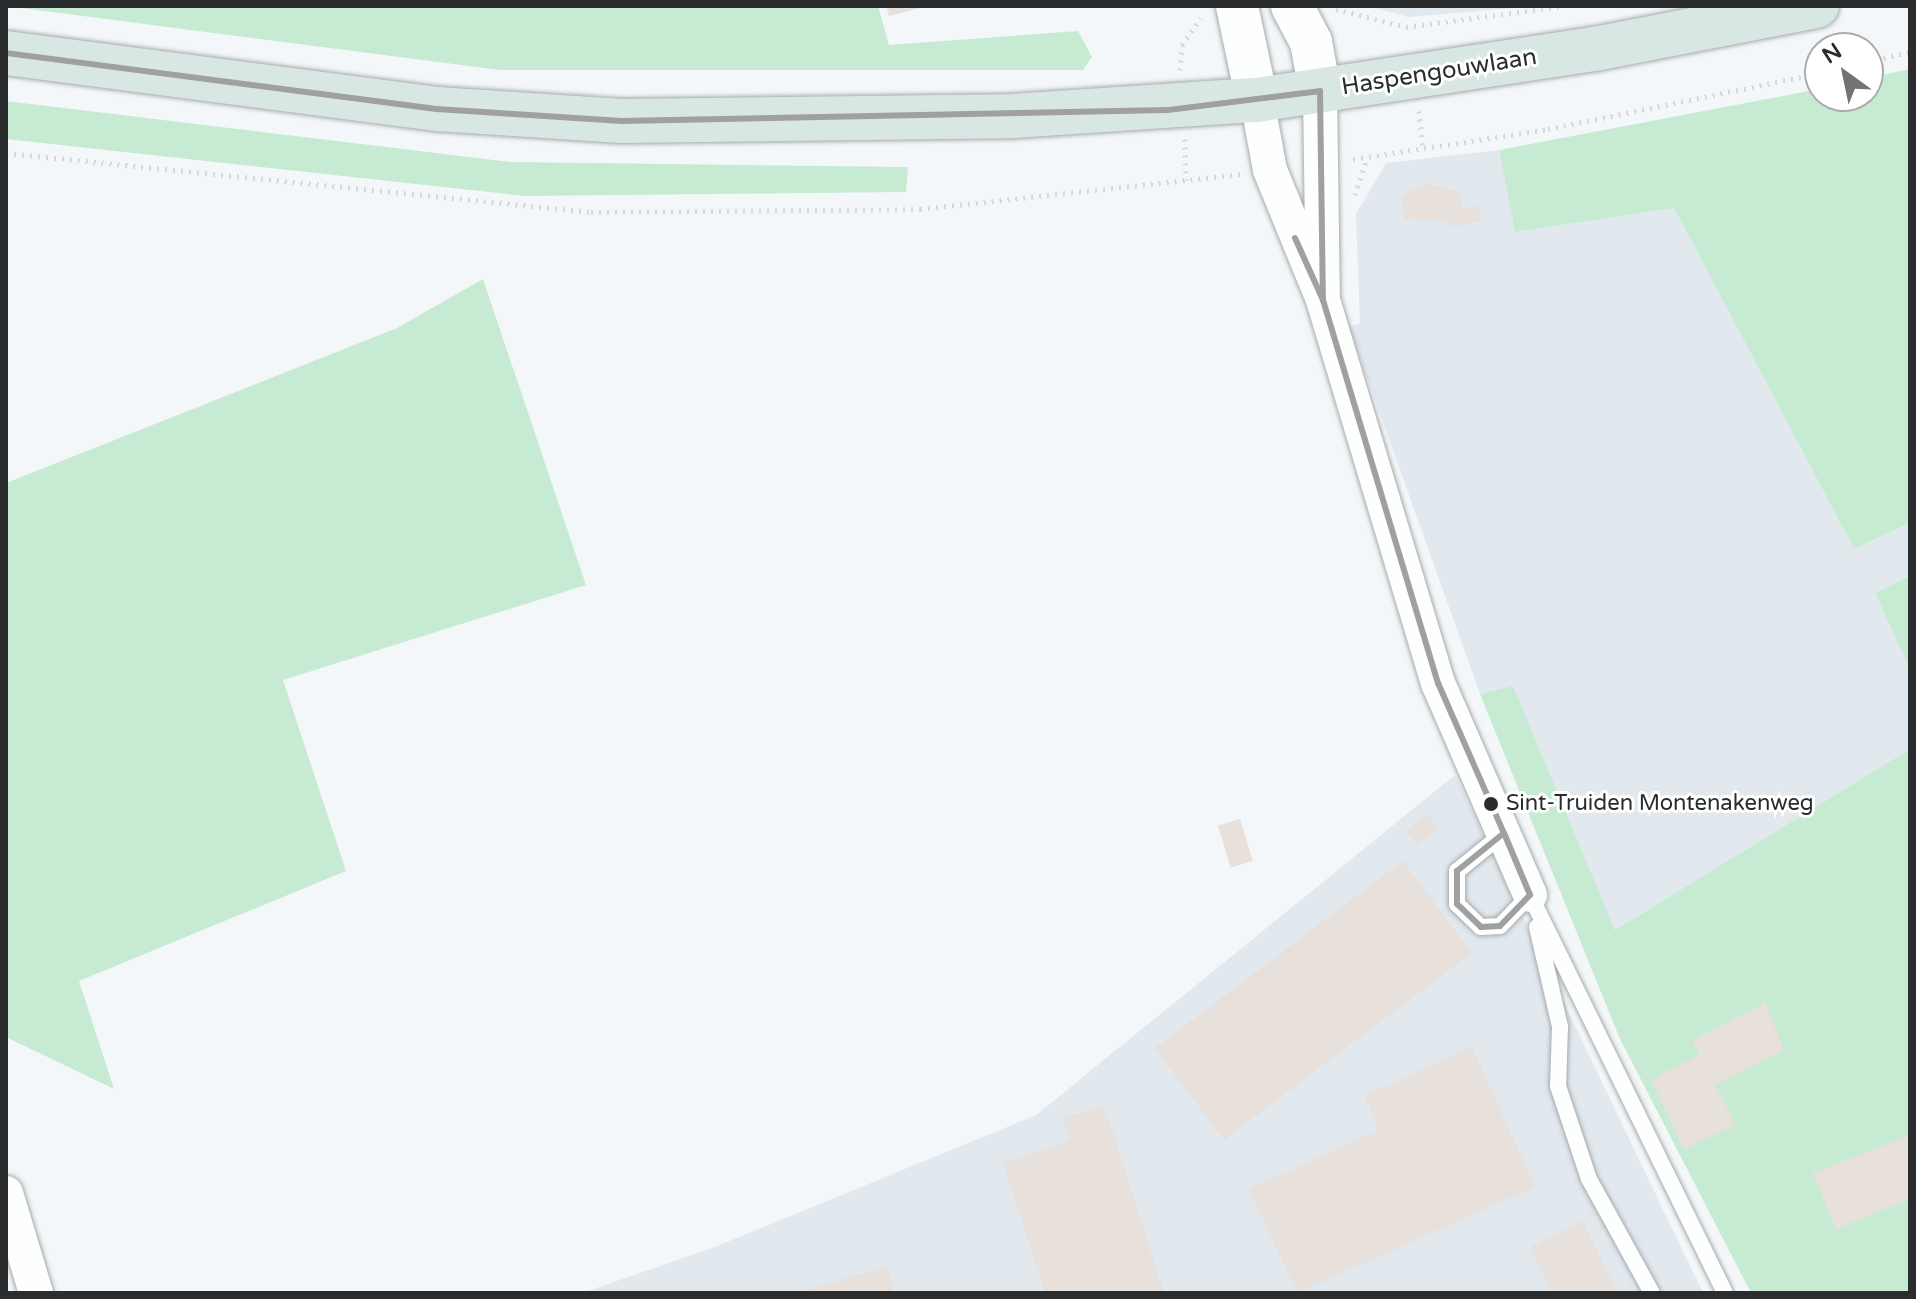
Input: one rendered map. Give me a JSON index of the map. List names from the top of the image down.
{
  "streets": {
    "main road": ["Haspengouwlaan"]
  },
  "places": ["Sint-Truiden Montenakenweg"],
  "north": "top left"
}
